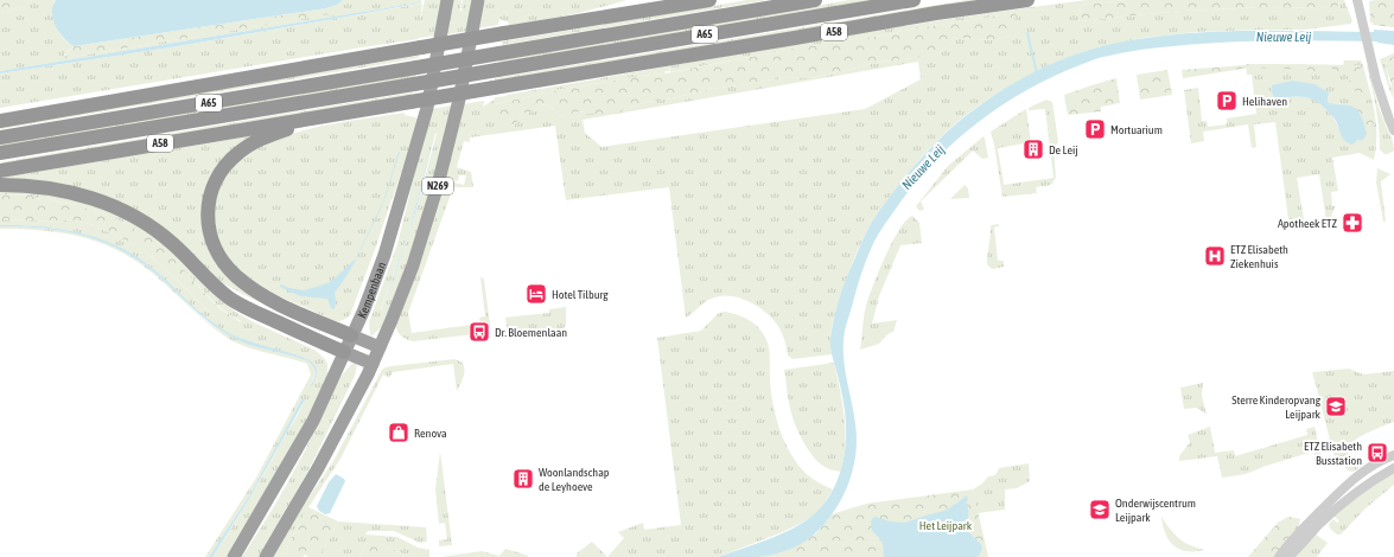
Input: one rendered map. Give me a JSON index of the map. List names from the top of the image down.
{
  "streets": {
    "highway": [
      "A58",
      "A65",
      "N269",
      "Kempenbaan"
    ]
  },
  "crossings": [
    ["A58", "Kempenbaan"]
  ],
  "water": ["Nieuwe Leij"],
  "parks": ["Het Leijpark"],
  "places": {
    "parking": ["Helihaven", "Mortuarium"],
    "building": ["De Leij", "Woonlandschap de Leyhoeve"],
    "pharmacy": ["Apotheek ETZ"],
    "hospital": ["ETZ Elisabeth Ziekenhuis"],
    "hotel": ["Hotel Tilburg"],
    "bus stop": ["Dr. Bloemenlaan", "ETZ Elisabeth Busstation"],
    "school or university": ["Sterre Kinderopvang Leijpark", "Onderwijscentrum Leijpark"],
    "shop": ["Renova"]
  }
}
